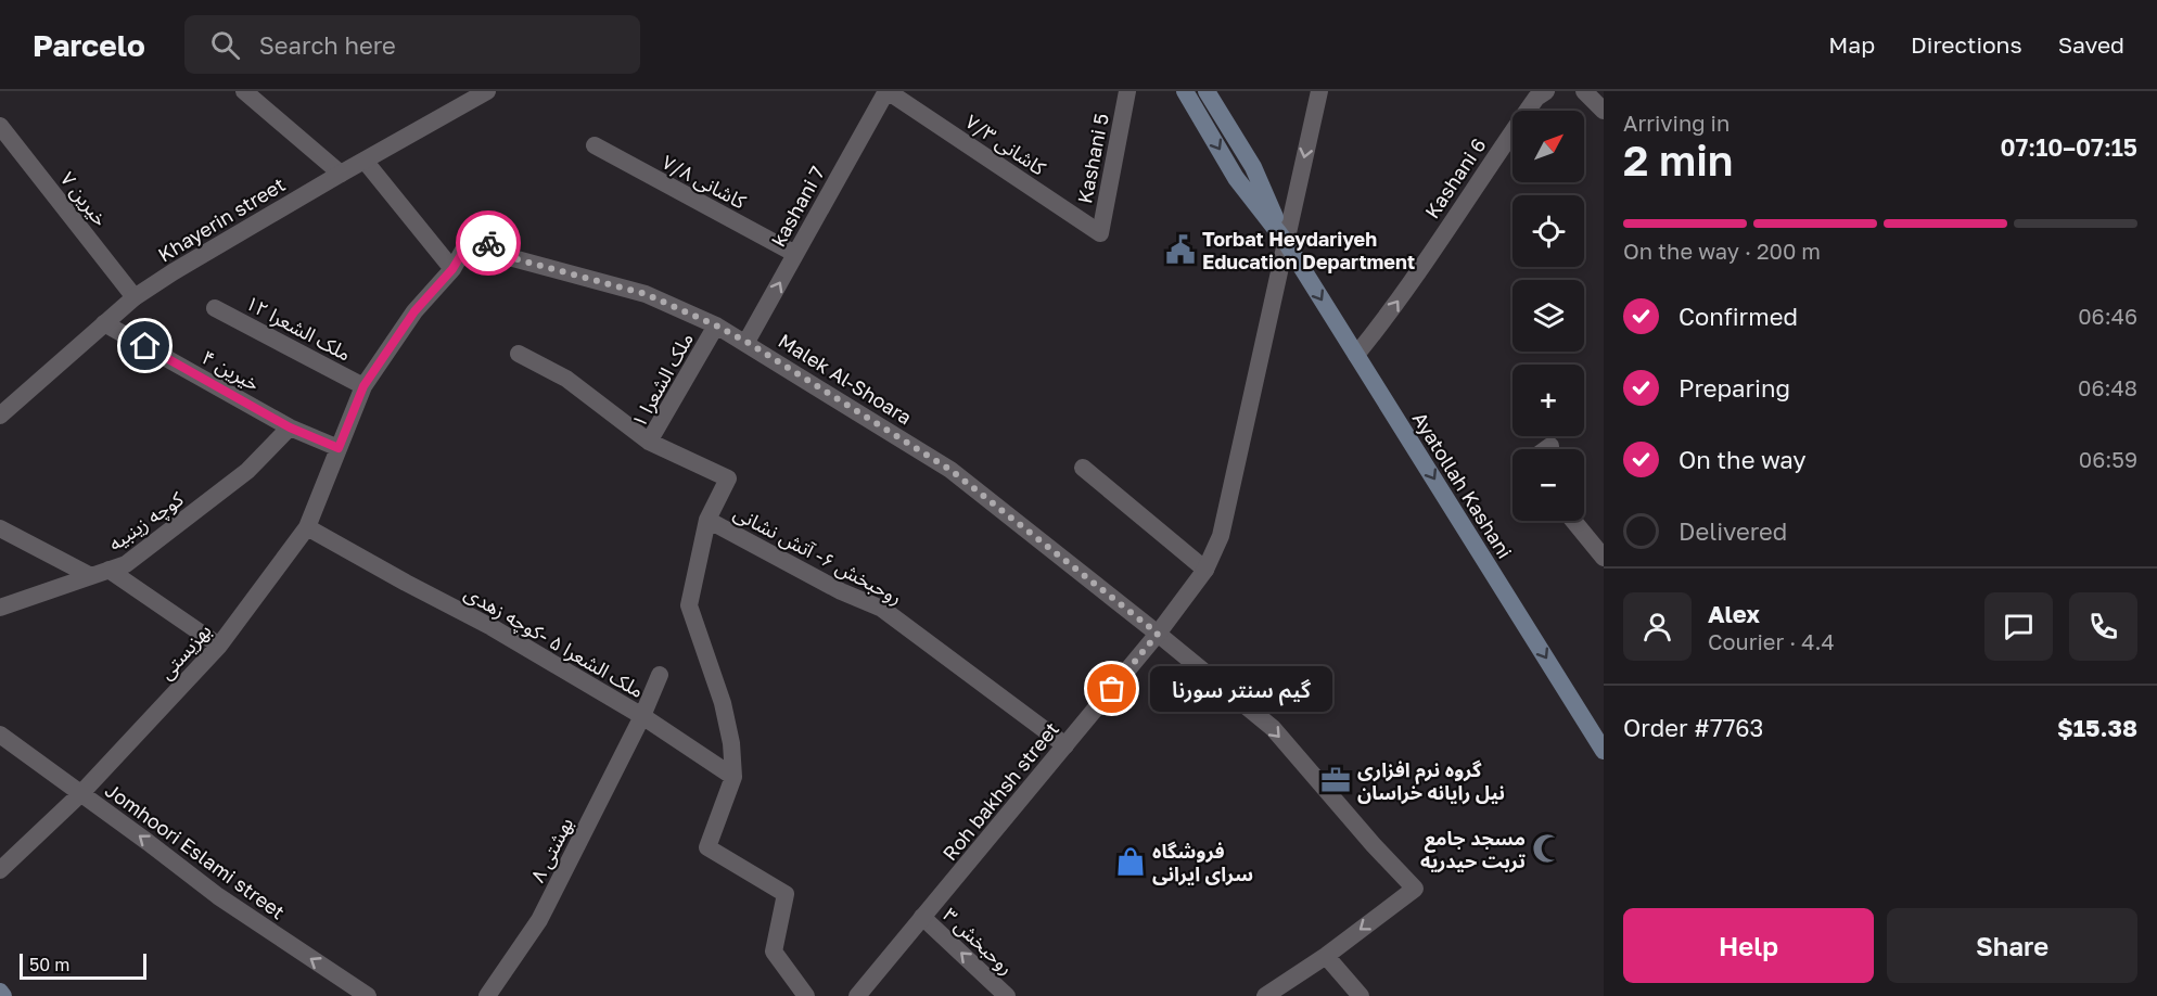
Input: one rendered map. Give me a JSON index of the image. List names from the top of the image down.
{
  "streets": {
    "main road": ["Ayatollah Kashani"],
    "street": [
      "کاشانی ۷/۳",
      "Kashani 5",
      "Kashani 6",
      "کاشانی ۷/۸",
      "خیرین ۷",
      "kashani 7",
      "Khayerin street",
      "ملک الشعرا ۱۲",
      "خیرین ۴",
      "Malek Al-Shoara",
      "ملک الشعرا ۱",
      "کوچه زینبیه",
      "روحبخش ۶- آتش نشانی",
      "ملک الشعرا ۵ -کوچه زهدی",
      "بهزیستی",
      "Roh bakhsh street",
      "بهشتی ۸",
      "Jomhoori Eslami street",
      "روحبخش ۳"
    ]
  },
  "crossings": [
    ["کاشانی ۷/۳", "Kashani 5"],
    ["کاشانی ۷/۳", "kashani 7"],
    ["Kashani 6", "Ayatollah Kashani"],
    ["کاشانی ۷/۸", "kashani 7"],
    ["خیرین ۷", "Khayerin street"],
    ["kashani 7", "Malek Al-Shoara"],
    ["Khayerin street", "خیرین ۴"],
    ["ملک الشعرا ۱۲", "بهزیستی"],
    ["خیرین ۴", "کوچه زینبیه"],
    ["خیرین ۴", "بهزیستی"],
    ["Malek Al-Shoara", "ملک الشعرا ۱"],
    ["Malek Al-Shoara", "بهزیستی"],
    ["Malek Al-Shoara", "Roh bakhsh street"],
    ["ملک الشعرا ۱", "روحبخش ۶- آتش نشانی"],
    ["Ayatollah Kashani", "Roh bakhsh street"],
    ["روحبخش ۶- آتش نشانی", "Roh bakhsh street"],
    ["ملک الشعرا ۵ -کوچه زهدی", "بهزیستی"],
    ["ملک الشعرا ۵ -کوچه زهدی", "بهشتی ۸"],
    ["بهزیستی", "Jomhoori Eslami street"],
    ["Roh bakhsh street", "روحبخش ۳"]
  ],
  "one_way": [
    "Kashani 6",
    "kashani 7",
    "Ayatollah Kashani",
    "Jomhoori Eslami street",
    "روحبخش ۳"
  ],
  "places": {
    "public building": ["Torbat Heydariyeh Education Department"],
    "other": ["گیم سنتر سورنا"],
    "office": ["گروه نرم افزاری نیل رایانه خراسان"],
    "mosque": ["مسجد جامع تربت حیدریه"],
    "shop": ["فروشگاه سرای ایرانی"]
  },
  "scale_bar": "50 m",
  "north": "top right",
  "page": {
    "header": "Parcelo",
    "search": "Search here",
    "nav": ["Map", "Directions", "Saved"],
    "heading": ["2 min", "Arriving in", "07:10–07:15"],
    "panel": [
      "Alex",
      "Courier · 4.4",
      "Order #7763",
      "$15.38"
    ],
    "map_buttons": ["+", "−"],
    "bar": "On the way · 200 m",
    "list": [
      ["Confirmed", "06:46"],
      ["Preparing", "06:48"],
      ["On the way", "06:59"],
      "Delivered"
    ],
    "bubble": "گیم سنتر سورنا",
    "buttons": ["Help", "Share"],
    "scale": "50 m"
  }
}
